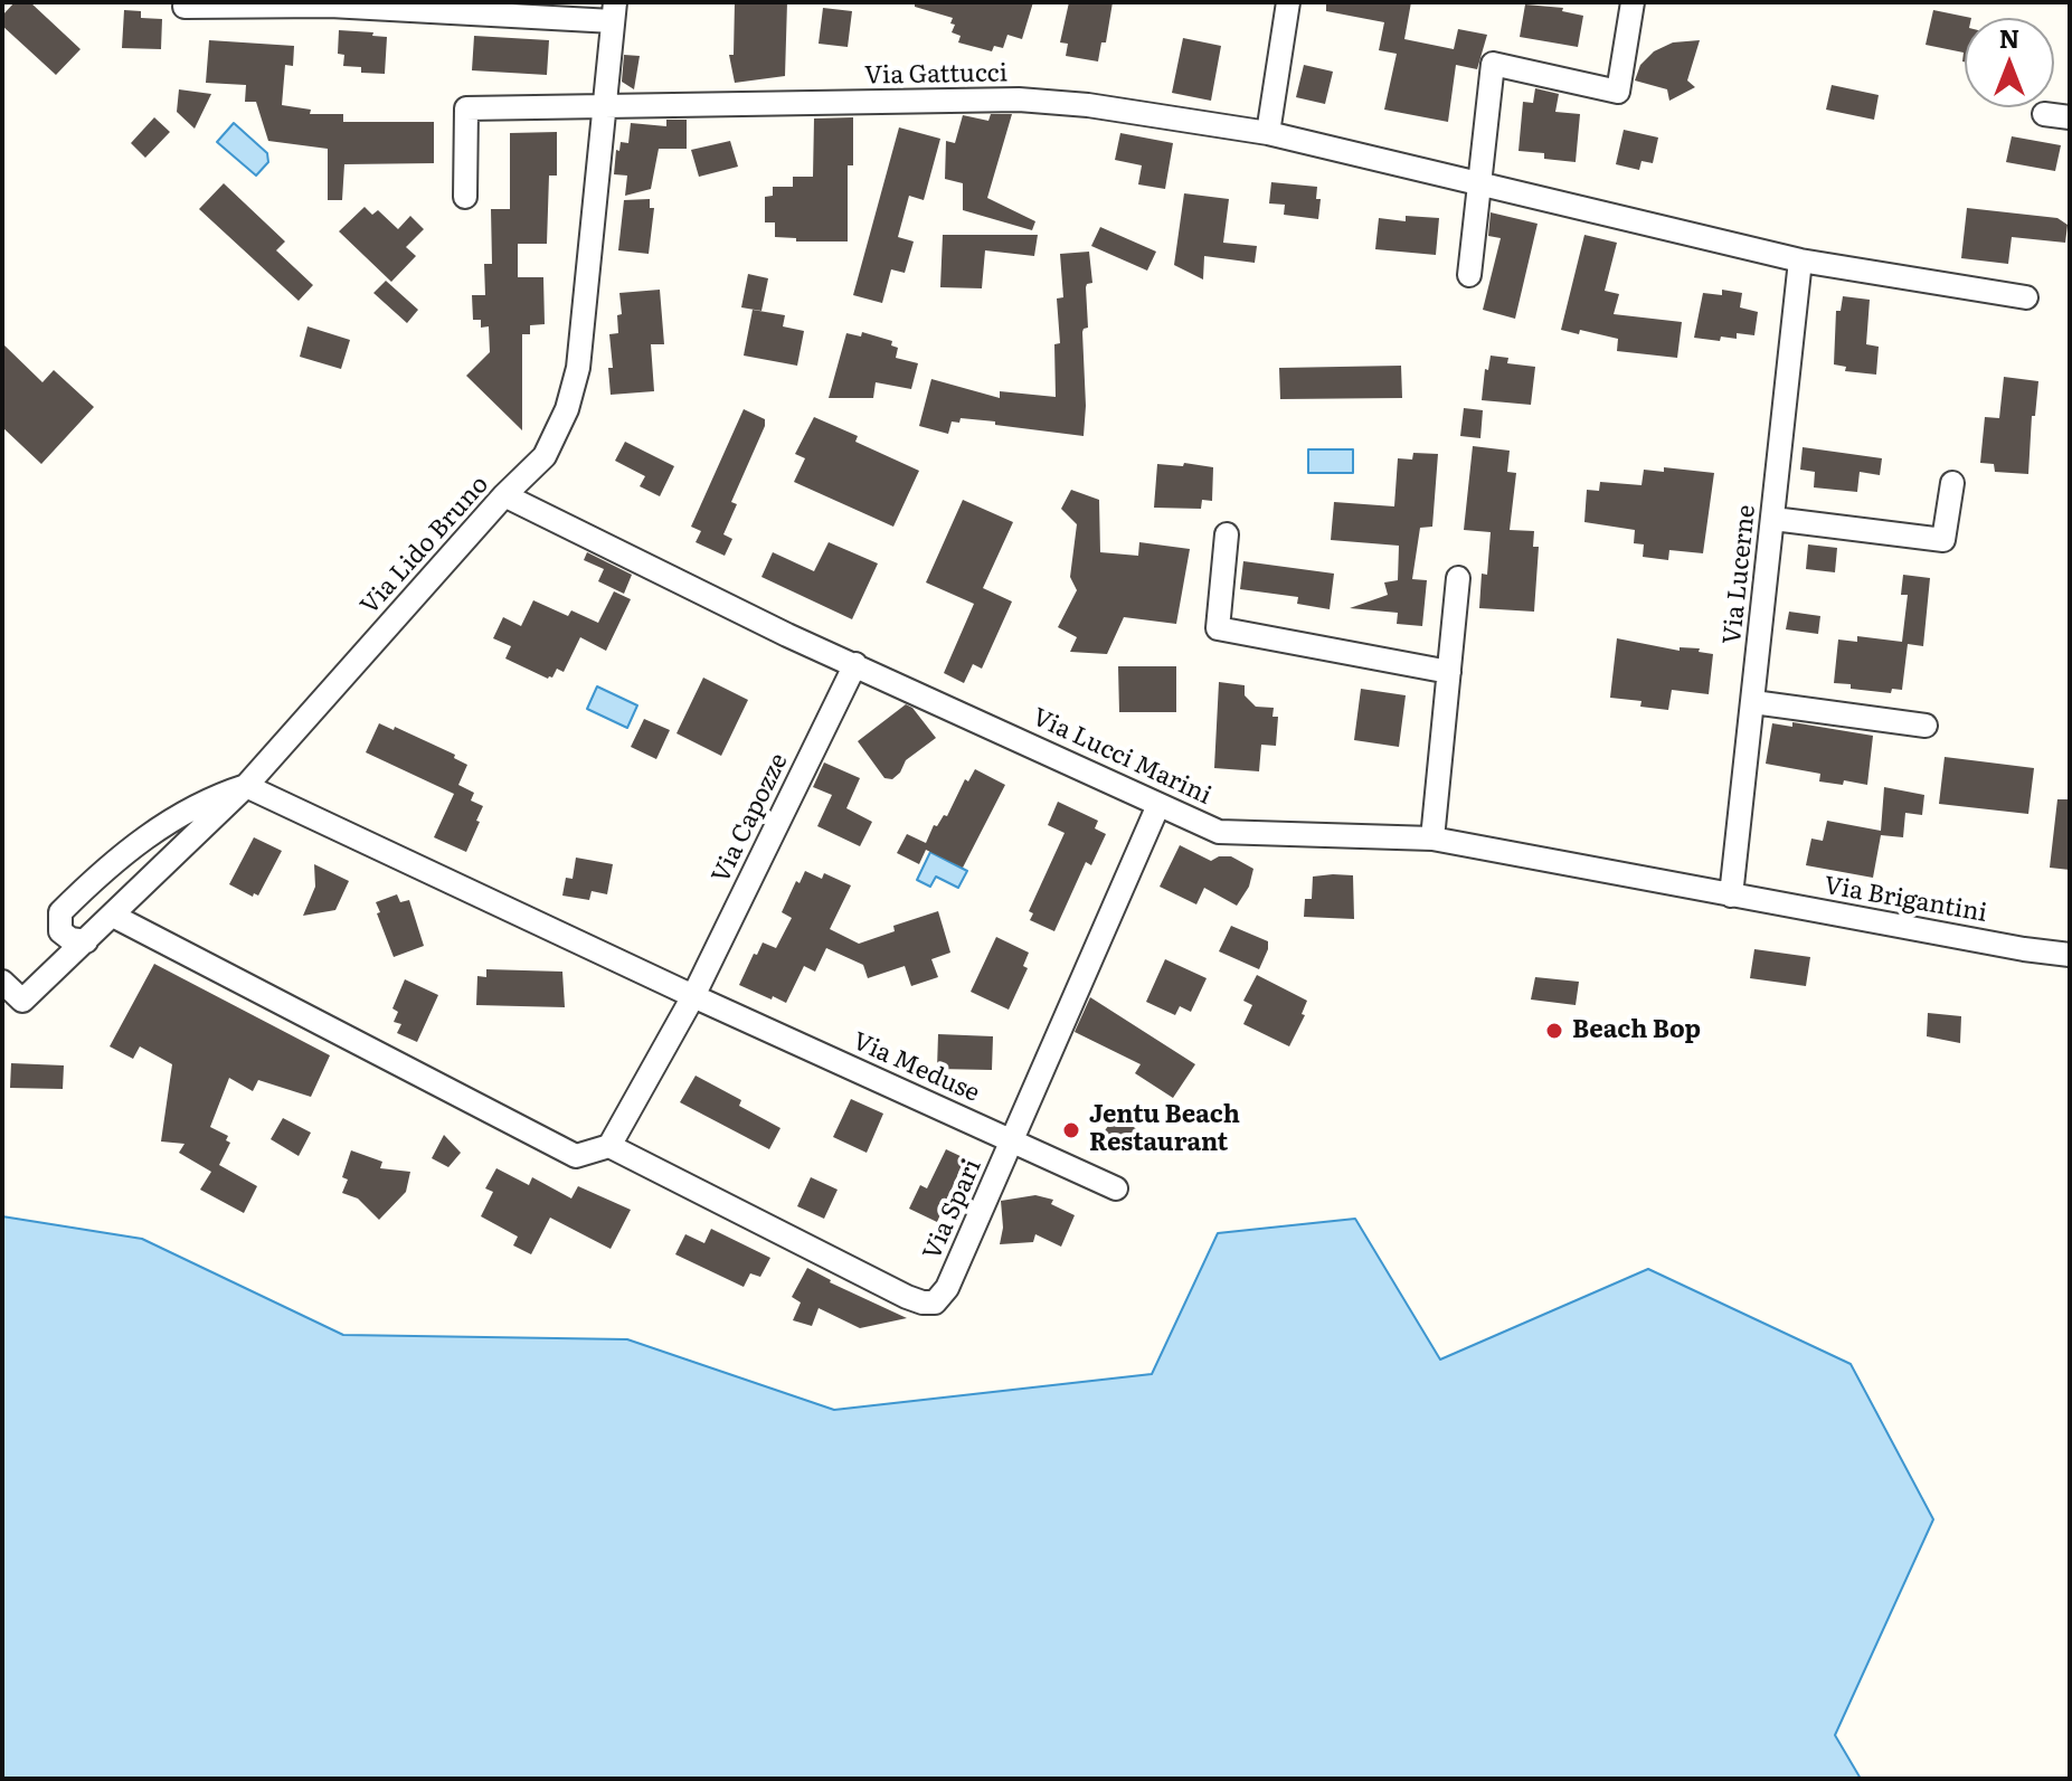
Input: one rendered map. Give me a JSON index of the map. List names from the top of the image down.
{
  "streets": {
    "street": [
      "Via Gattucci",
      "Via Lido Bruno",
      "Via Lucerne",
      "Via Lucci Marini",
      "Via Capozze",
      "Via Brigantini",
      "Via Meduse",
      "Via Spari"
    ]
  },
  "crossings": [
    ["Via Gattucci", "Via Lido Bruno"],
    ["Via Gattucci", "Via Lucerne"],
    ["Via Lido Bruno", "Via Lucci Marini"],
    ["Via Lido Bruno", "Via Meduse"],
    ["Via Lucerne", "Via Lucci Marini"],
    ["Via Lucerne", "Via Brigantini"],
    ["Via Lucci Marini", "Via Capozze"],
    ["Via Lucci Marini", "Via Brigantini"],
    ["Via Lucci Marini", "Via Spari"],
    ["Via Capozze", "Via Meduse"],
    ["Via Capozze", "Via Spari"],
    ["Via Meduse", "Via Spari"]
  ],
  "places": ["Beach Bop", "Jentu Beach Restaurant"],
  "north": "top"
}
